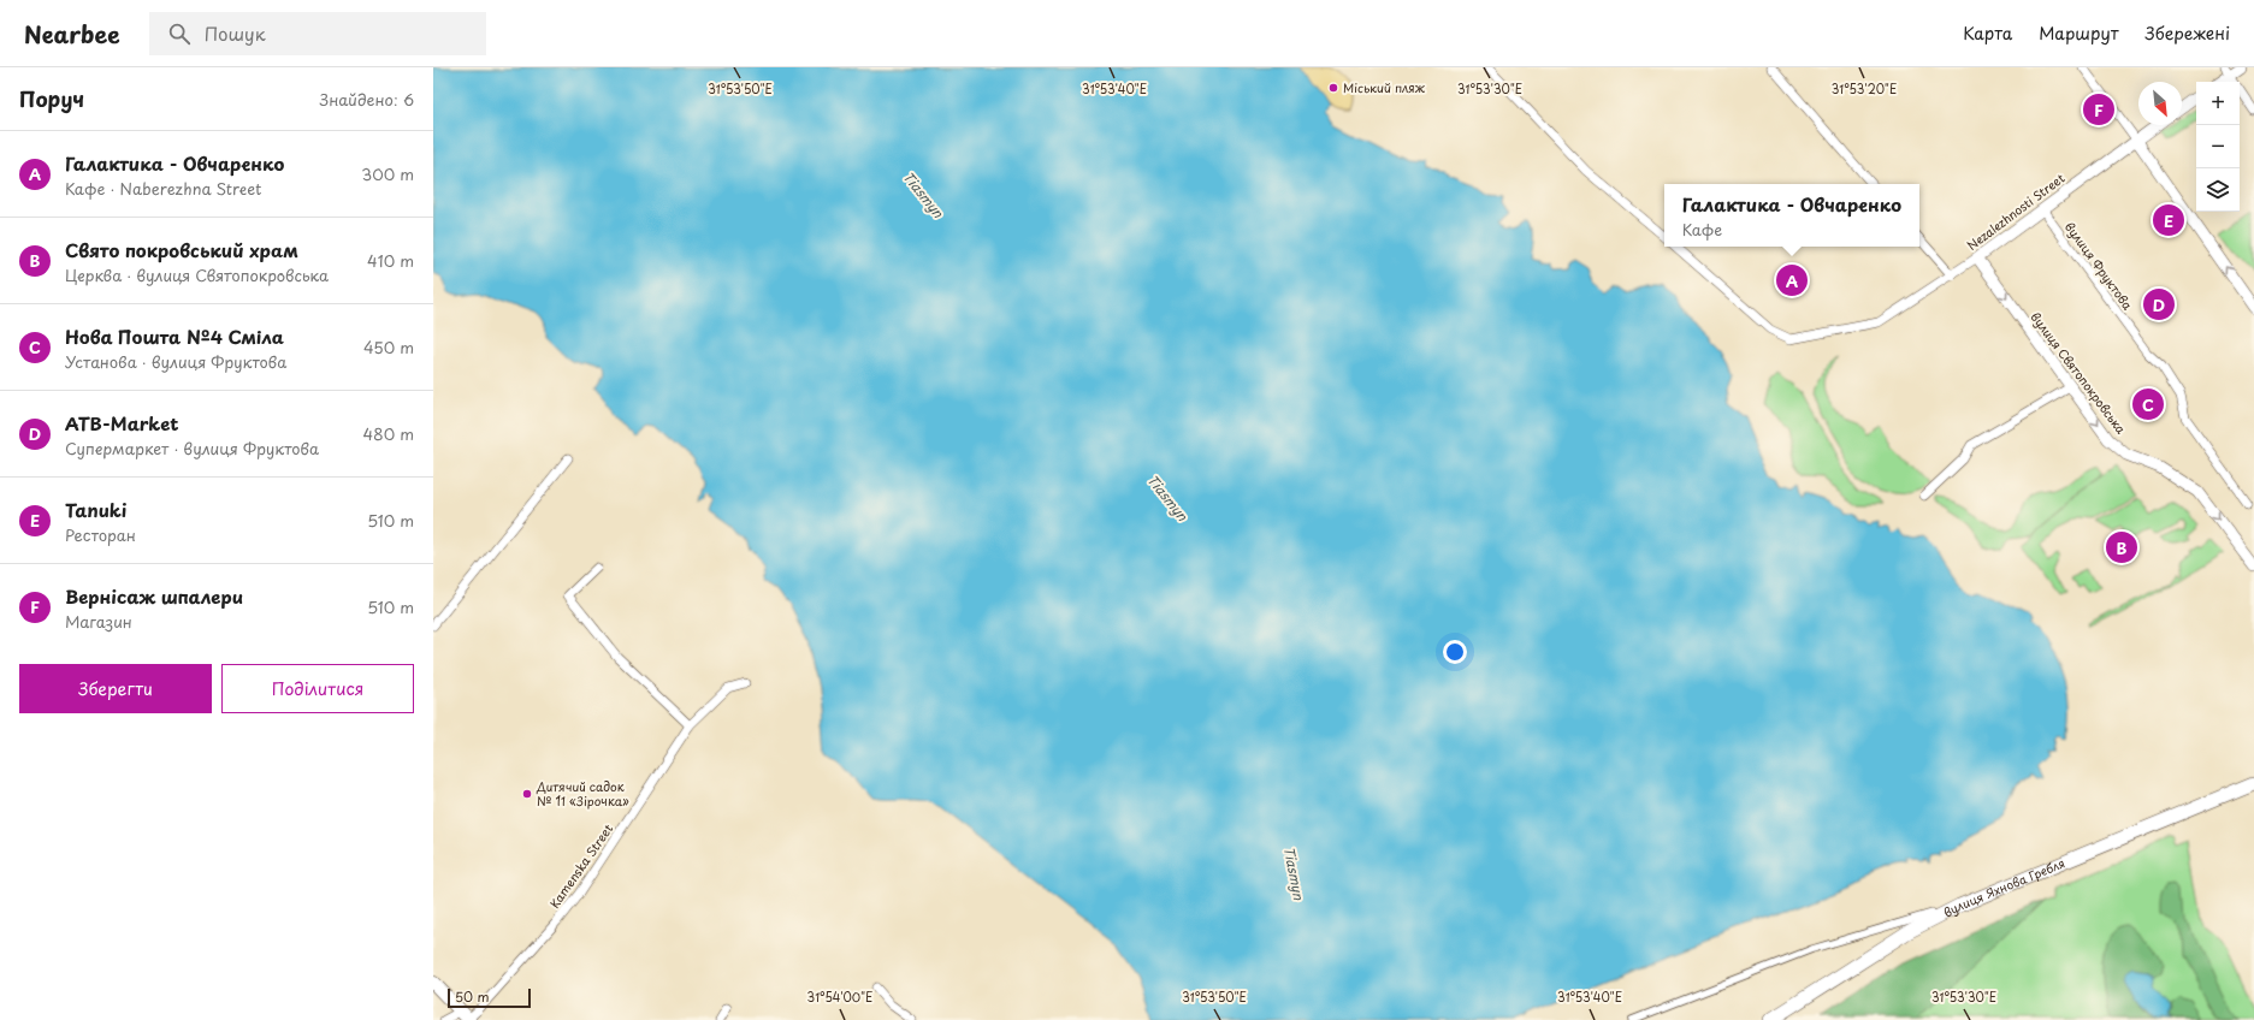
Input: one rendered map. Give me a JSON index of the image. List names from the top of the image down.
{
  "streets": {
    "main road": ["вулиця Яхнова Гребля"],
    "street": [
      "Nezalezhnosti Street",
      "вулиця Фруктова",
      "вулиця Святопокровська",
      "Kamenska Street"
    ]
  },
  "crossings": [
    ["Nezalezhnosti Street", "вулиця Фруктова"],
    ["Nezalezhnosti Street", "вулиця Святопокровська"]
  ],
  "one_way": ["вулиця Святопокровська"],
  "water": ["Tiasmyn"],
  "places": ["Міський пляж", "Дитячий садок № 11 «Зірочка»"],
  "scale_bar": "50 m",
  "north": "bottom right",
  "page": {
    "header": "Nearbee",
    "search": "Пошук",
    "nav": ["Карта", "Маршрут", "Збережені"],
    "heading": ["Поруч", "Знайдено: 6"],
    "map_buttons": ["+", "−"],
    "pins": [
      "F",
      "E",
      "A",
      "D",
      "C",
      "B"
    ],
    "list": [
      {
        "mark": "A",
        "name": "Галактика - Овчаренко",
        "note": "Кафе · Naberezhna Street",
        "value": "300 m"
      },
      {
        "mark": "B",
        "name": "Свято покровський храм",
        "note": "Церква · вулиця Святопокровська",
        "value": "410 m"
      },
      {
        "mark": "C",
        "name": "Нова Пошта №4 Сміла",
        "note": "Установа · вулиця Фруктова",
        "value": "450 m"
      },
      {
        "mark": "D",
        "name": "ATB-Market",
        "note": "Супермаркет · вулиця Фруктова",
        "value": "480 m"
      },
      {
        "mark": "E",
        "name": "Tanuki",
        "note": "Ресторан",
        "value": "510 m"
      },
      {
        "mark": "F",
        "name": "Вернiсаж шпалери",
        "note": "Магазин",
        "value": "510 m"
      }
    ],
    "popup": ["Галактика - Овчаренко", "Кафе"],
    "buttons": ["Зберегти", "Поділитися"],
    "scale": "50 m"
  },
  "coordinates": [
    "31°53'50\"E",
    "31°53'40\"E",
    "31°53'30\"E",
    "31°53'20\"E",
    "31°54'00\"E"
  ]
}
